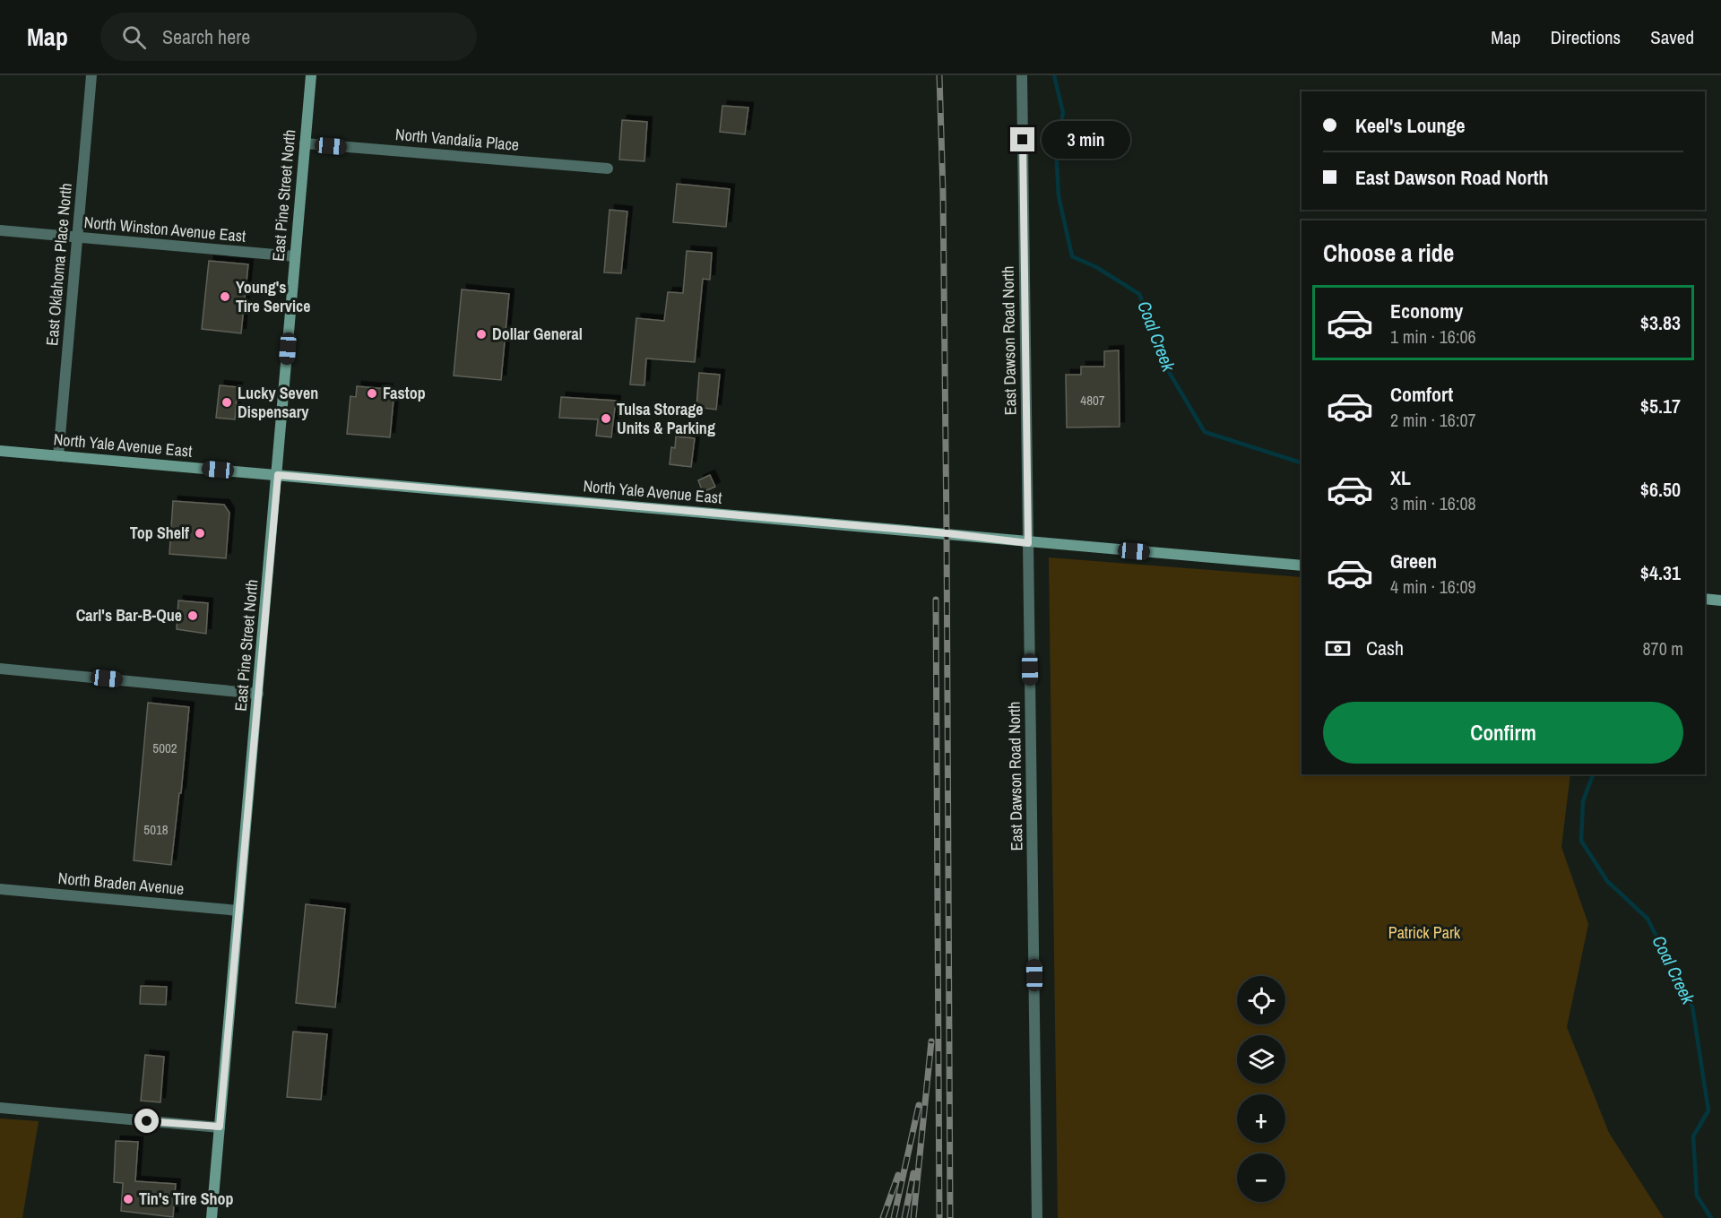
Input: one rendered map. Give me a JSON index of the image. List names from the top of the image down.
{
  "streets": {
    "main road": ["East Pine Street North", "North Yale Avenue East"],
    "street": [
      "North Vandalia Place",
      "North Winston Avenue East",
      "East Oklahoma Place North",
      "East Dawson Road North",
      "North Braden Avenue"
    ]
  },
  "crossings": [
    ["North Vandalia Place", "East Pine Street North"],
    ["East Pine Street North", "North Winston Avenue East"],
    ["East Pine Street North", "North Yale Avenue East"],
    ["East Pine Street North", "North Braden Avenue"],
    ["North Winston Avenue East", "East Oklahoma Place North"],
    ["East Oklahoma Place North", "North Yale Avenue East"],
    ["East Dawson Road North", "North Yale Avenue East"]
  ],
  "water": ["Coal Creek"],
  "parks": ["Patrick Park"],
  "places": [
    "Young's Tire Service",
    "Dollar General",
    "Fastop",
    "Lucky Seven Dispensary",
    "Tulsa Storage Units & Parking",
    "Top Shelf",
    "Carl's Bar-B-Que",
    "Tin's Tire Shop"
  ],
  "house_numbers": ["4807", "5002", "5018"],
  "page": {
    "header": "Map",
    "search": "Search here",
    "nav": ["Map", "Directions", "Saved"],
    "banner": ["Keel's Lounge", "East Dawson Road North"],
    "bubble": "3 min",
    "heading": "Choose a ride",
    "list": [
      {
        "name": "Economy",
        "note": "1 min · 16:06",
        "value": "$3.83"
      },
      {
        "name": "Comfort",
        "note": "2 min · 16:07",
        "value": "$5.17"
      },
      {
        "name": "XL",
        "note": "3 min · 16:08",
        "value": "$6.50"
      },
      {
        "name": "Green",
        "note": "4 min · 16:09",
        "value": "$4.31"
      }
    ],
    "pay": ["Cash", "870 m"],
    "buttons": "Confirm",
    "map_buttons": ["+", "−"]
  }
}
